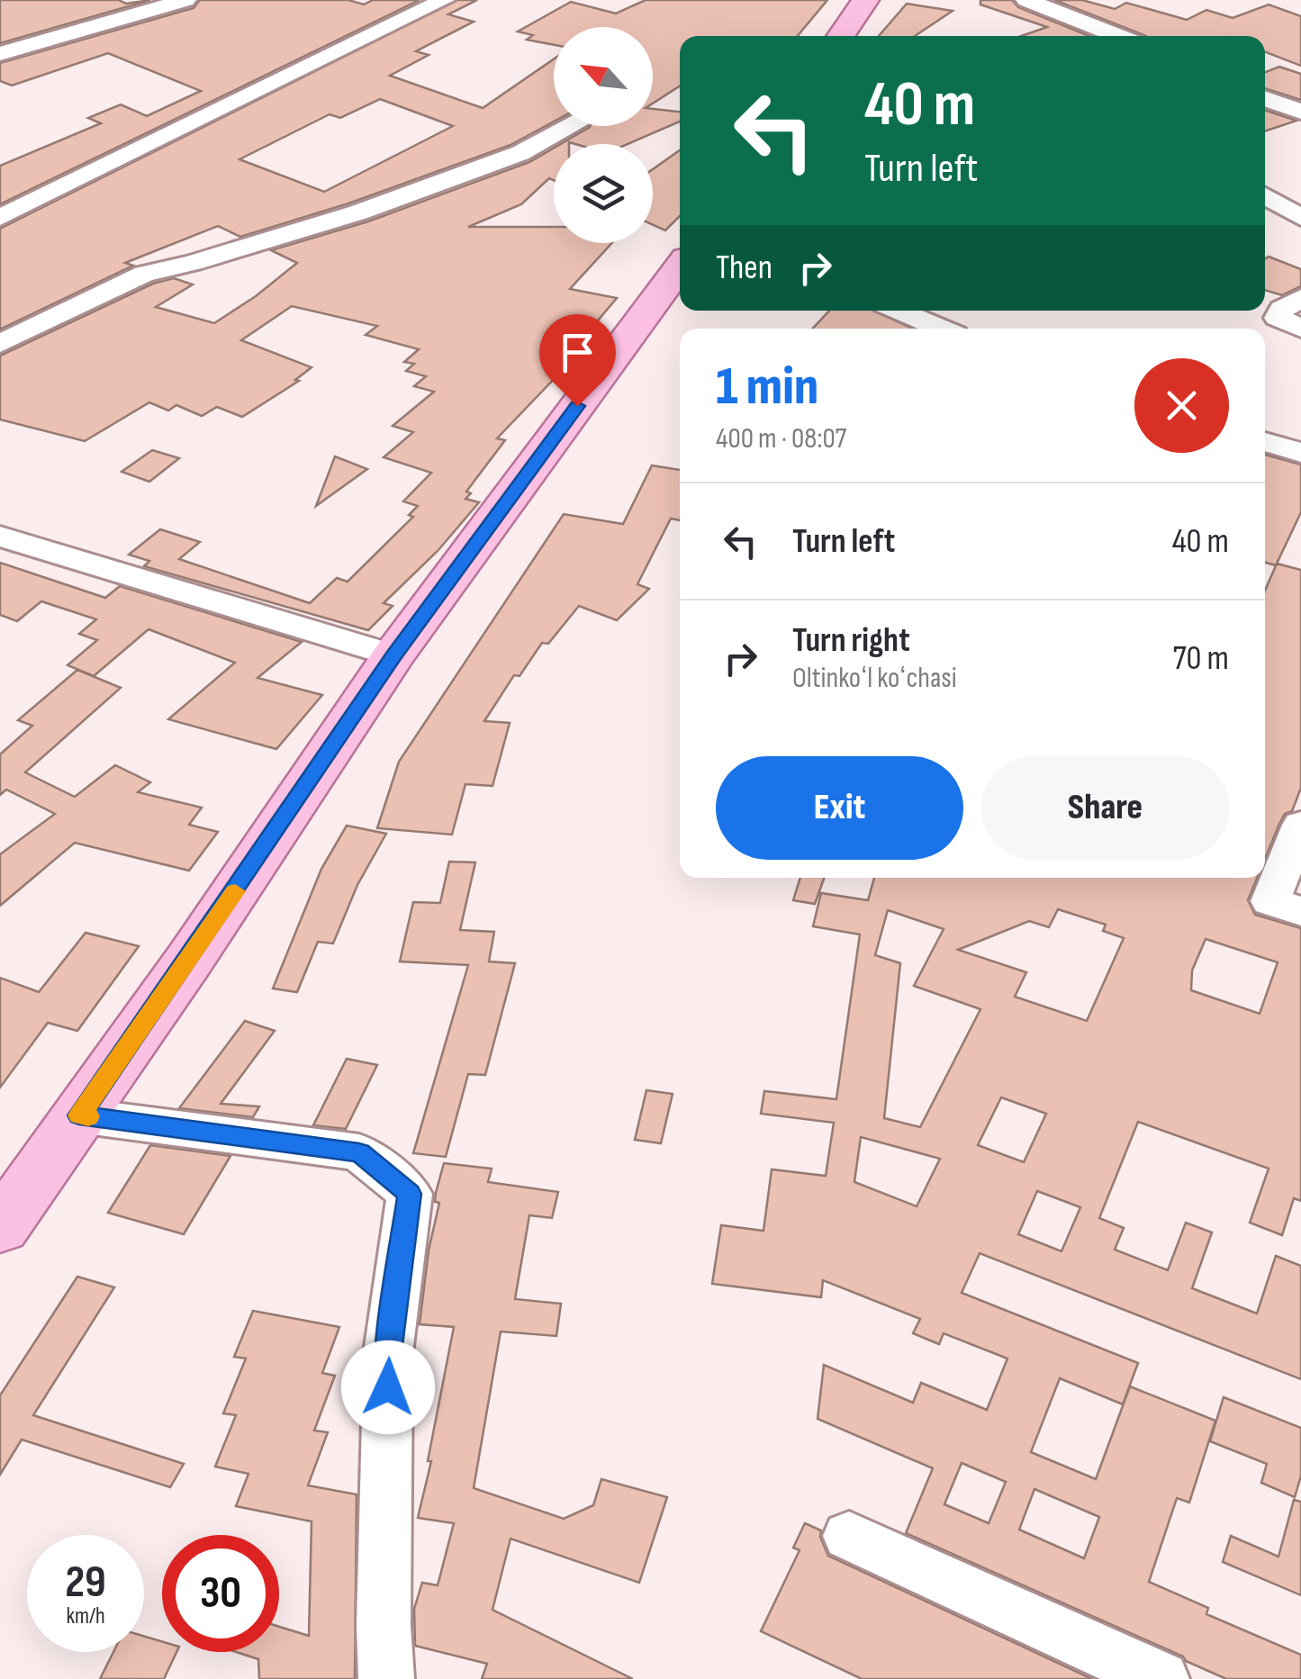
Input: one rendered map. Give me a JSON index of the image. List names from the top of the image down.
{
  "north": "top left",
  "page": {
    "turn": ["40 m", "Turn left"],
    "then": "Then",
    "heading": ["1 min", "400 m · 08:07"],
    "list": [
      {
        "name": "Turn left",
        "value": "40 m"
      },
      {
        "name": "Turn right",
        "note": "Oltinkoʻl koʻchasi",
        "value": "70 m"
      }
    ],
    "buttons": ["Exit", "Share"],
    "speed": "29 km/h",
    "limit": "30"
  }
}
